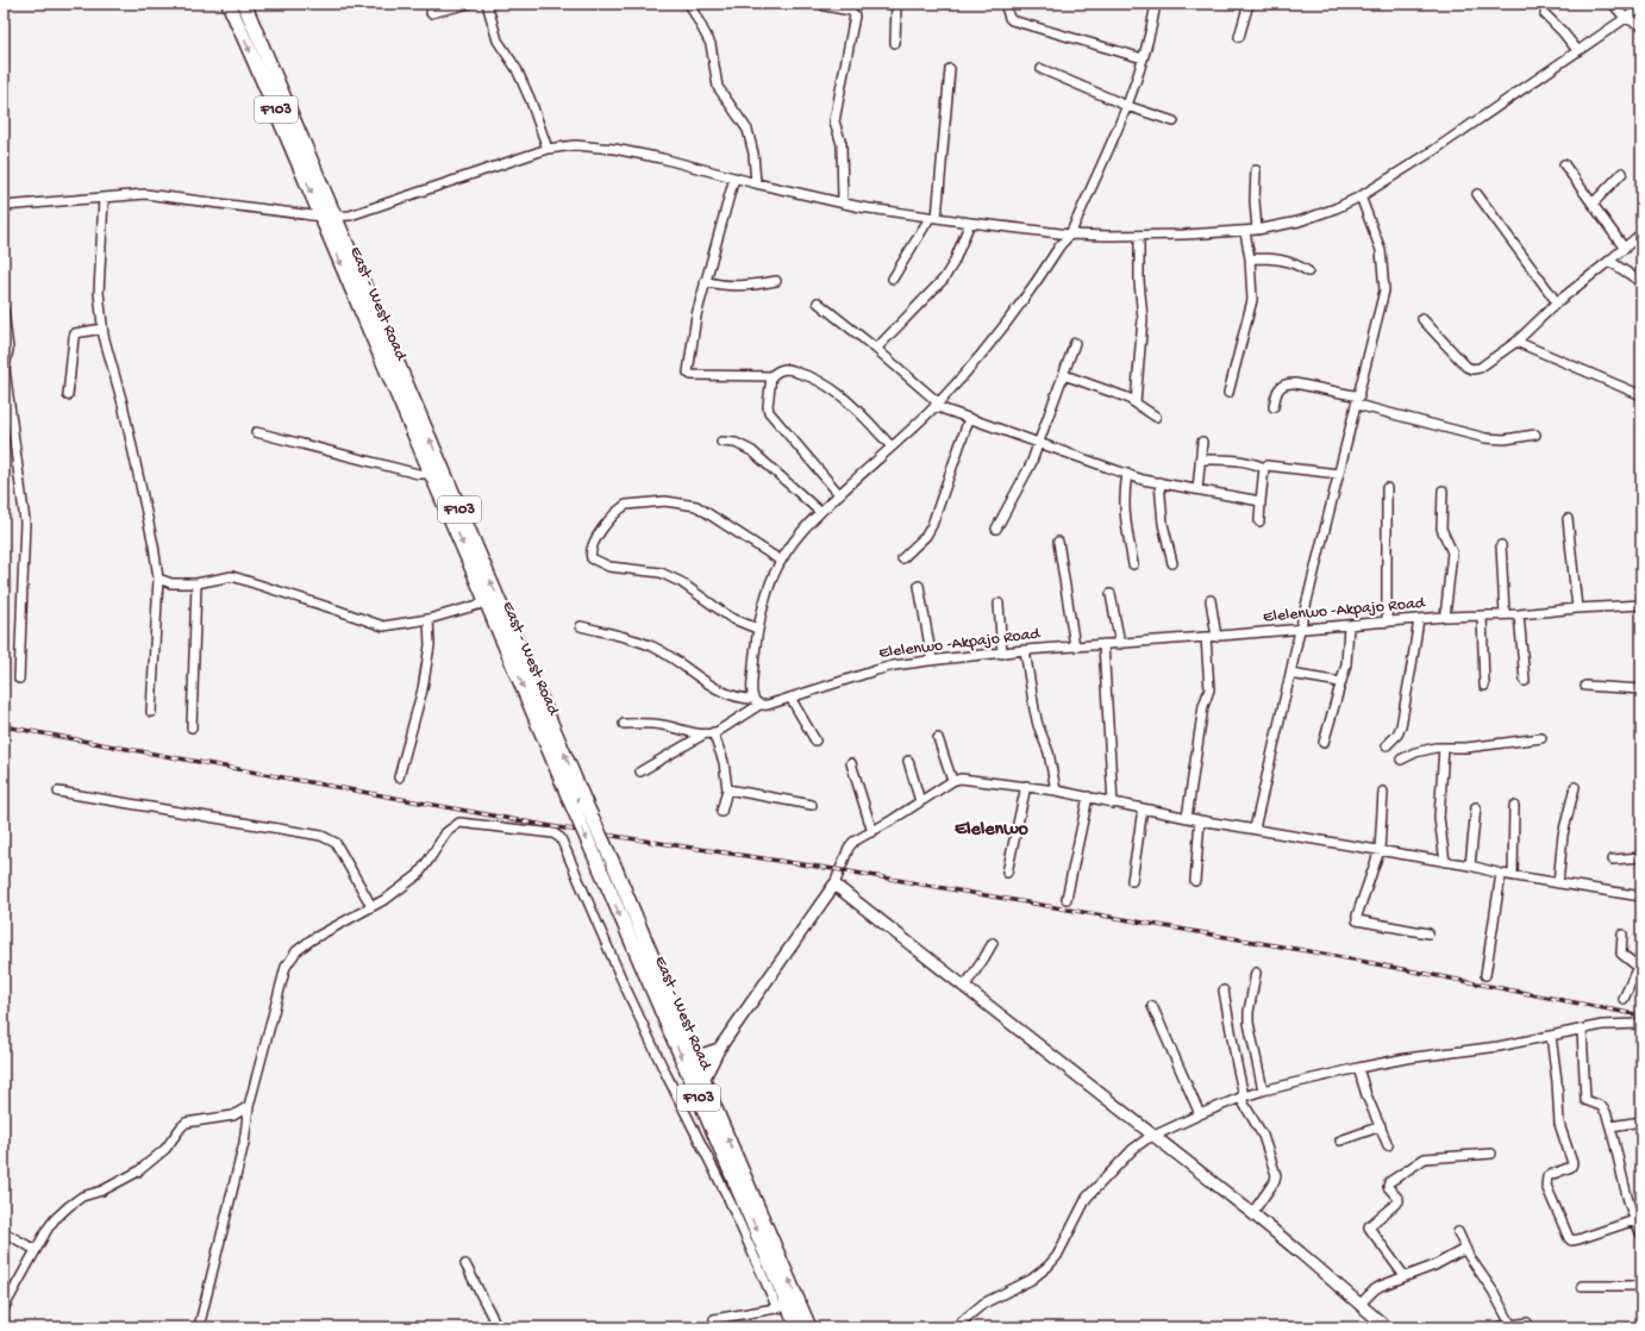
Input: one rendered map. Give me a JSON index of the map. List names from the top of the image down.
{
  "streets": {
    "main road": ["F103", "East - West Road"],
    "street": ["Elelenwo -Akpajo Road"]
  },
  "districts": ["Elelenwo"]
}
